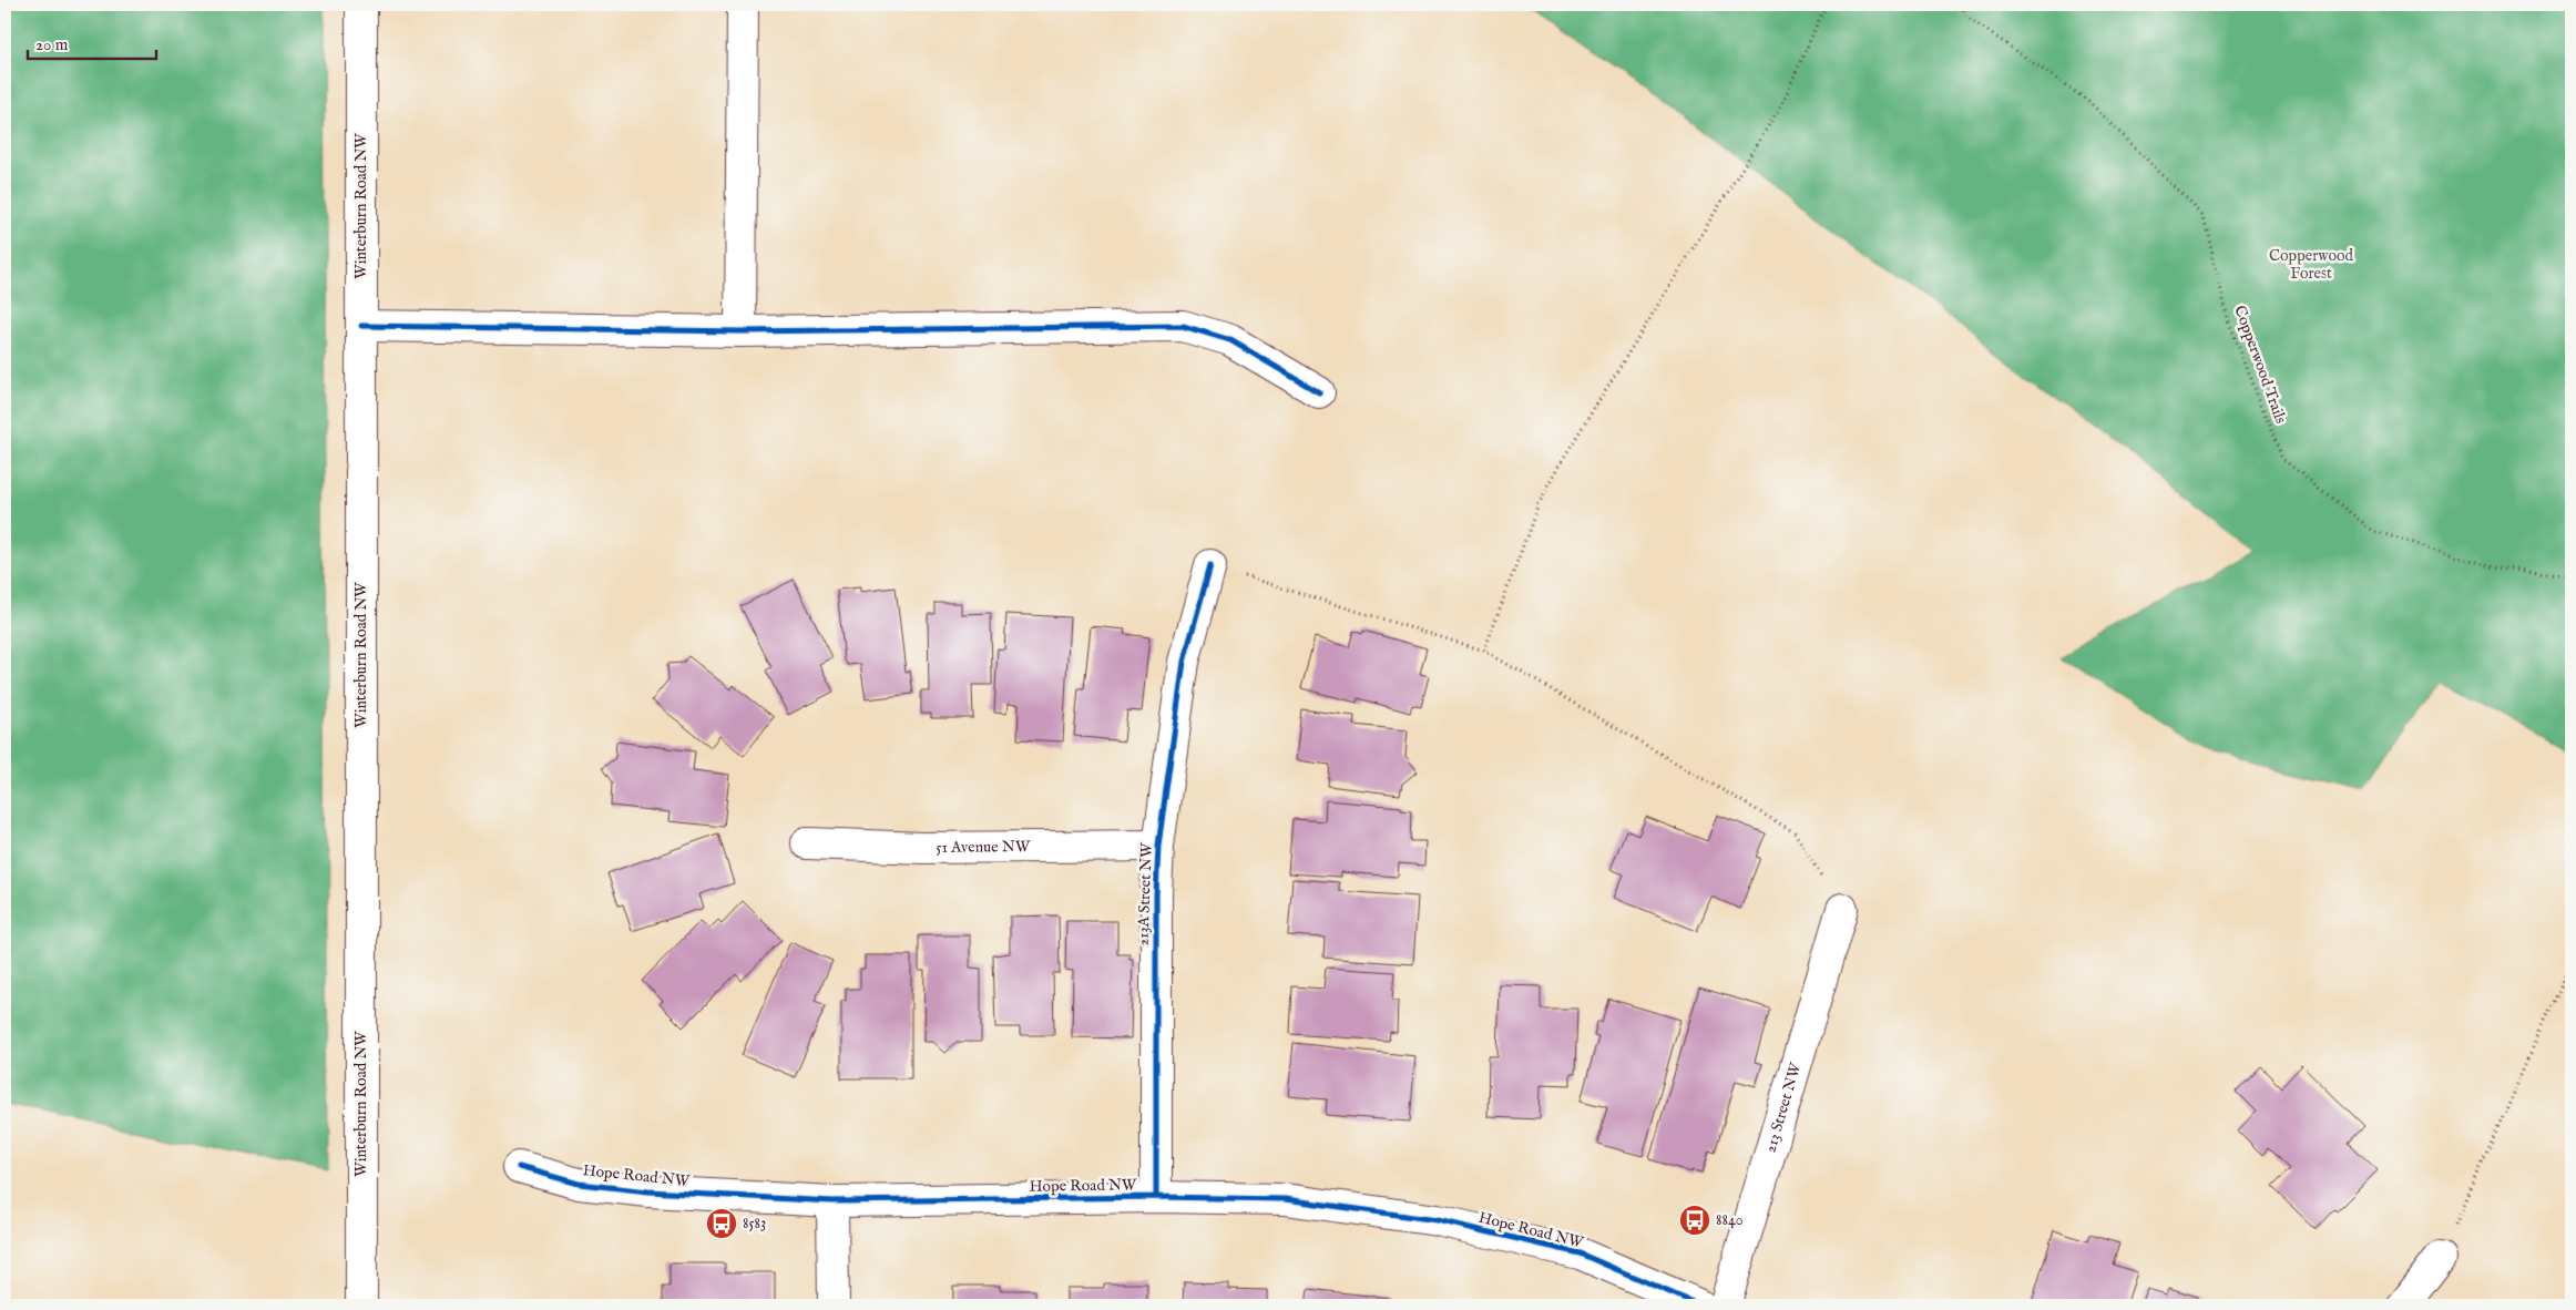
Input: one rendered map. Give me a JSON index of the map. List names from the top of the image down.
{
  "streets": {
    "street": [
      "Winterburn Road NW",
      "51 Avenue NW",
      "213A Street NW",
      "213 Street NW",
      "Hope Road NW"
    ],
    "path": ["Copperwood Trails"]
  },
  "crossings": [
    ["51 Avenue NW", "213A Street NW"],
    ["213A Street NW", "Hope Road NW"]
  ],
  "parks": ["Copperwood Forest"],
  "places": {
    "bus stop": ["8840", "8583"]
  },
  "scale_bar": "20 m"
}
